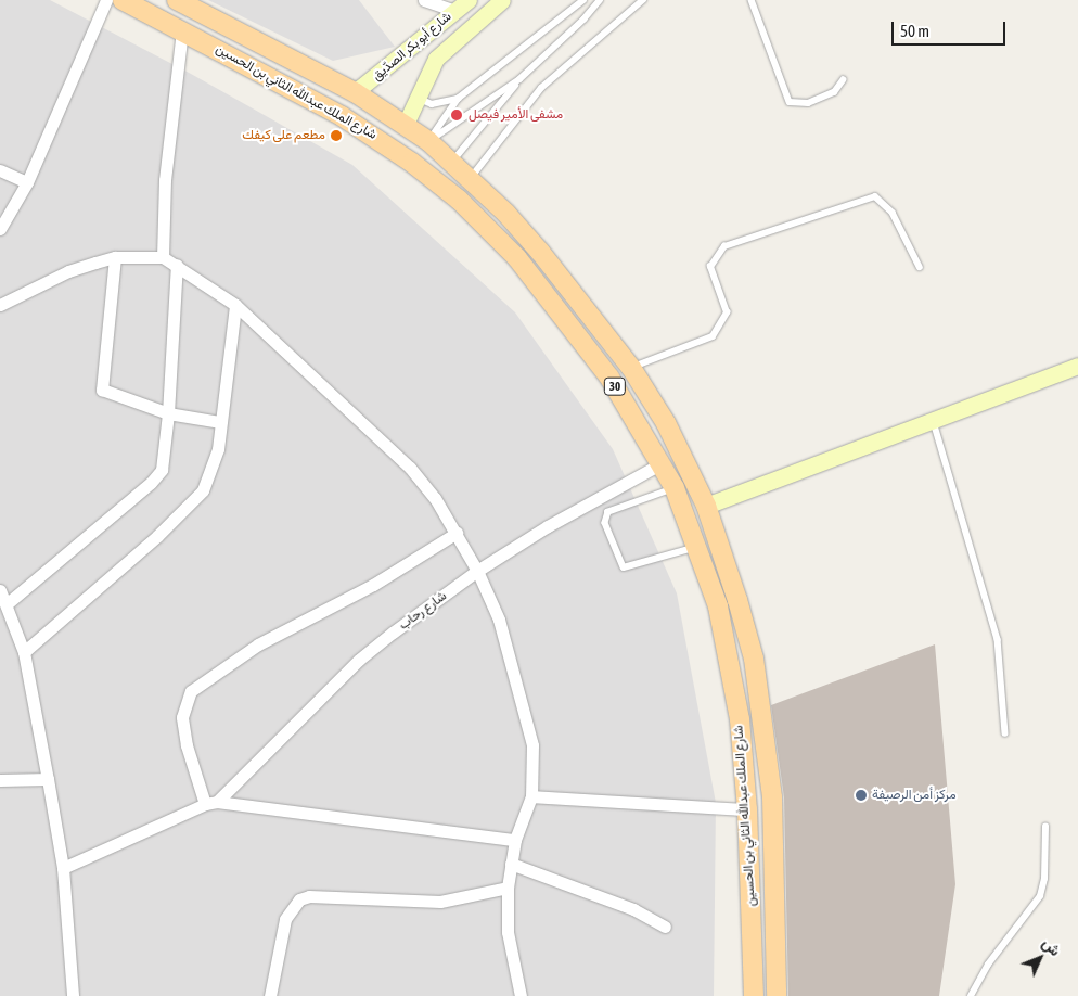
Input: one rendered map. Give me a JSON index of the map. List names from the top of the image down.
{
  "streets": {
    "main road": ["شارع الملك عبدالله الثاني بن الحسين", "30"],
    "street": ["شارع أبو بكر الصدّيق", "شارع رحاب"]
  },
  "crossings": [
    ["شارع أبو بكر الصدّيق", "شارع الملك عبدالله الثاني بن الحسين"],
    ["شارع الملك عبدالله الثاني بن الحسين", "شارع رحاب"]
  ],
  "places": ["مشفى الأمير فيصل", "مطعم على كيفك", "مركز أمن الرصيفة"],
  "scale_bar": "50 m",
  "north": "top right"
}
